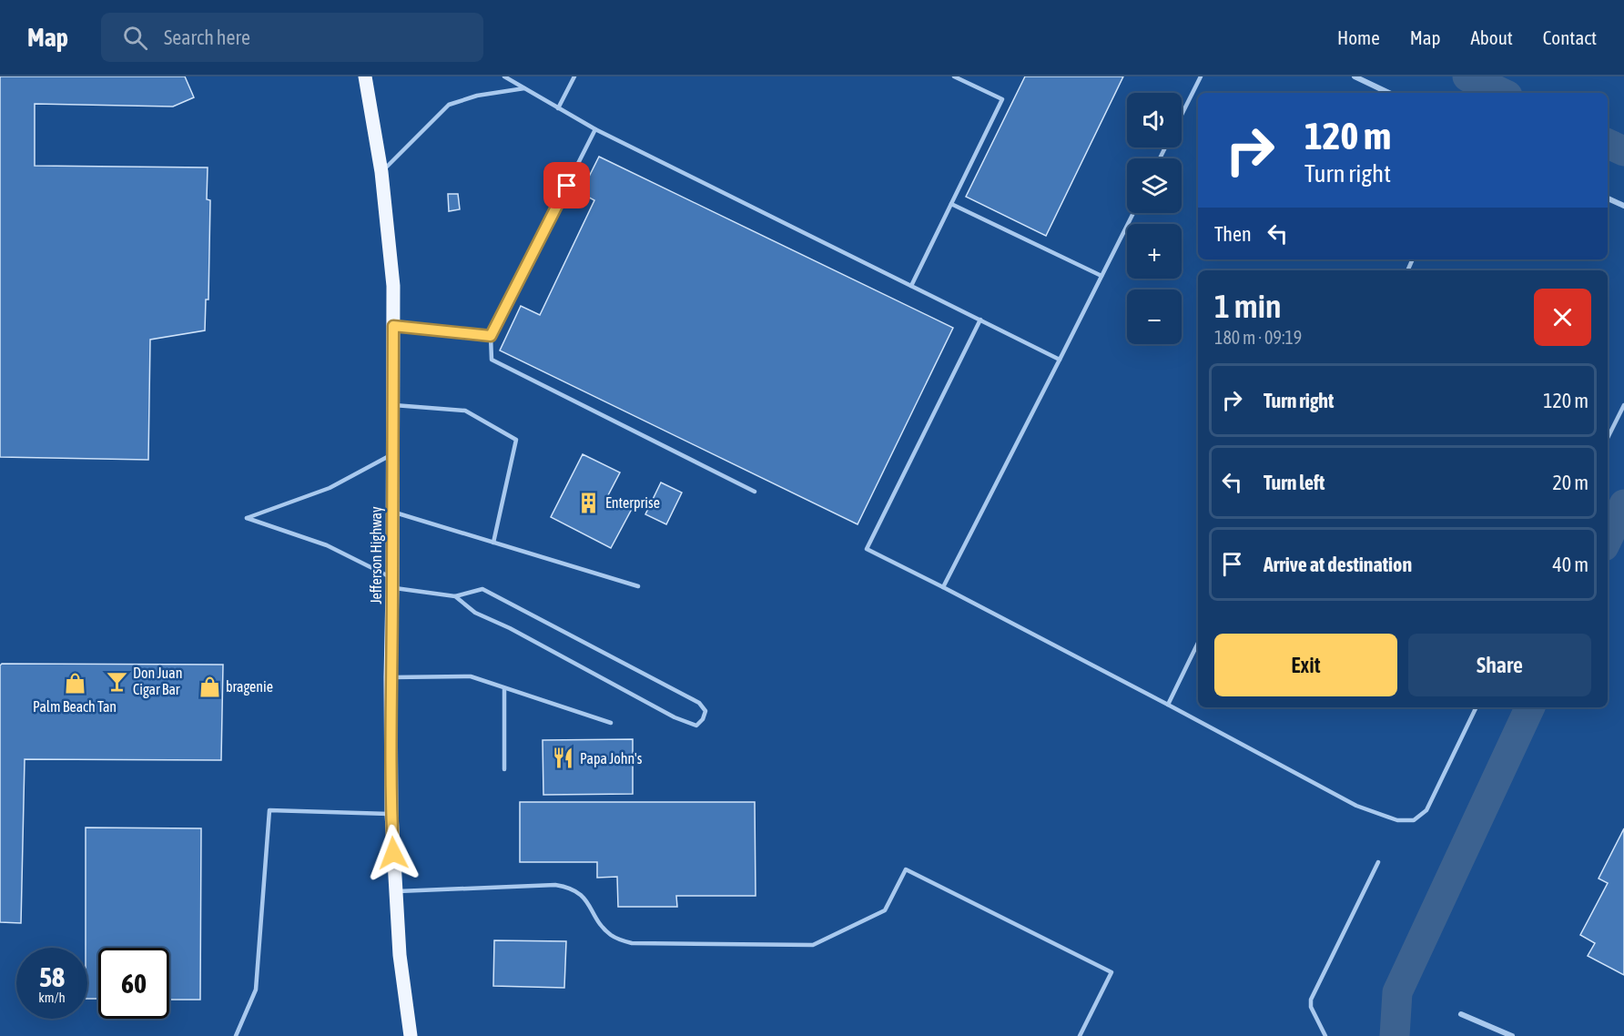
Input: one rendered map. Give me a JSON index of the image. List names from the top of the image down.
{
  "streets": {
    "main road": ["Jefferson Highway"]
  },
  "places": {
    "building": ["Enterprise"],
    "bar": ["Don Juan Cigar Bar"],
    "shop": ["Palm Beach Tan", "bragenie"],
    "restaurant": ["Papa John's"]
  },
  "page": {
    "header": "Map",
    "search": "Search here",
    "nav": [
      "Home",
      "Map",
      "About",
      "Contact"
    ],
    "map_buttons": ["+", "−"],
    "turn": ["120 m", "Turn right"],
    "then": "Then",
    "heading": ["1 min", "180 m · 09:19"],
    "list": [
      {
        "name": "Turn right",
        "value": "120 m"
      },
      {
        "name": "Turn left",
        "value": "20 m"
      },
      {
        "name": "Arrive at destination",
        "value": "40 m"
      }
    ],
    "buttons": ["Exit", "Share"],
    "speed": "58 km/h",
    "limit": "60"
  }
}
